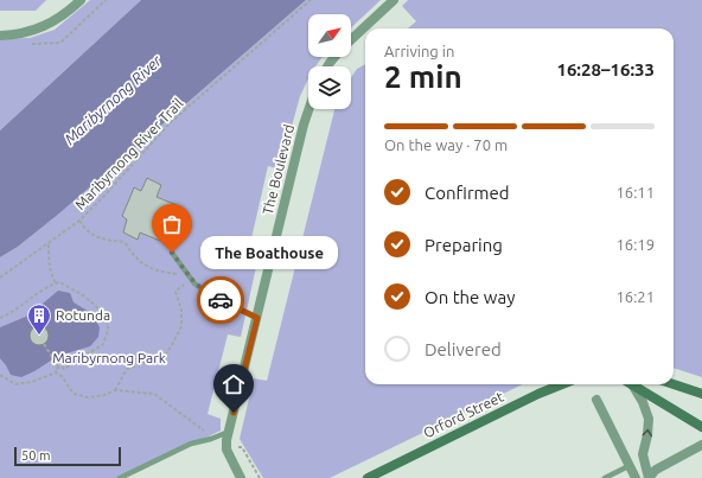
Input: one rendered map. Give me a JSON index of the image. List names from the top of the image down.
{
  "streets": {
    "main road": ["Orford Street"],
    "street": ["The Boulevard"],
    "path": ["Maribyrnong River Trail"]
  },
  "water": ["Maribyrnong River"],
  "parks": ["Maribyrnong Park"],
  "places": {
    "other": ["The Boathouse"],
    "building": ["Rotunda"]
  },
  "scale_bar": "50 m",
  "north": "top right",
  "page": {
    "heading": ["2 min", "Arriving in", "16:28–16:33"],
    "bar": "On the way · 70 m",
    "list": [
      ["Confirmed", "16:11"],
      ["Preparing", "16:19"],
      ["On the way", "16:21"],
      "Delivered"
    ],
    "bubble": "The Boathouse",
    "scale": "50 m"
  }
}
